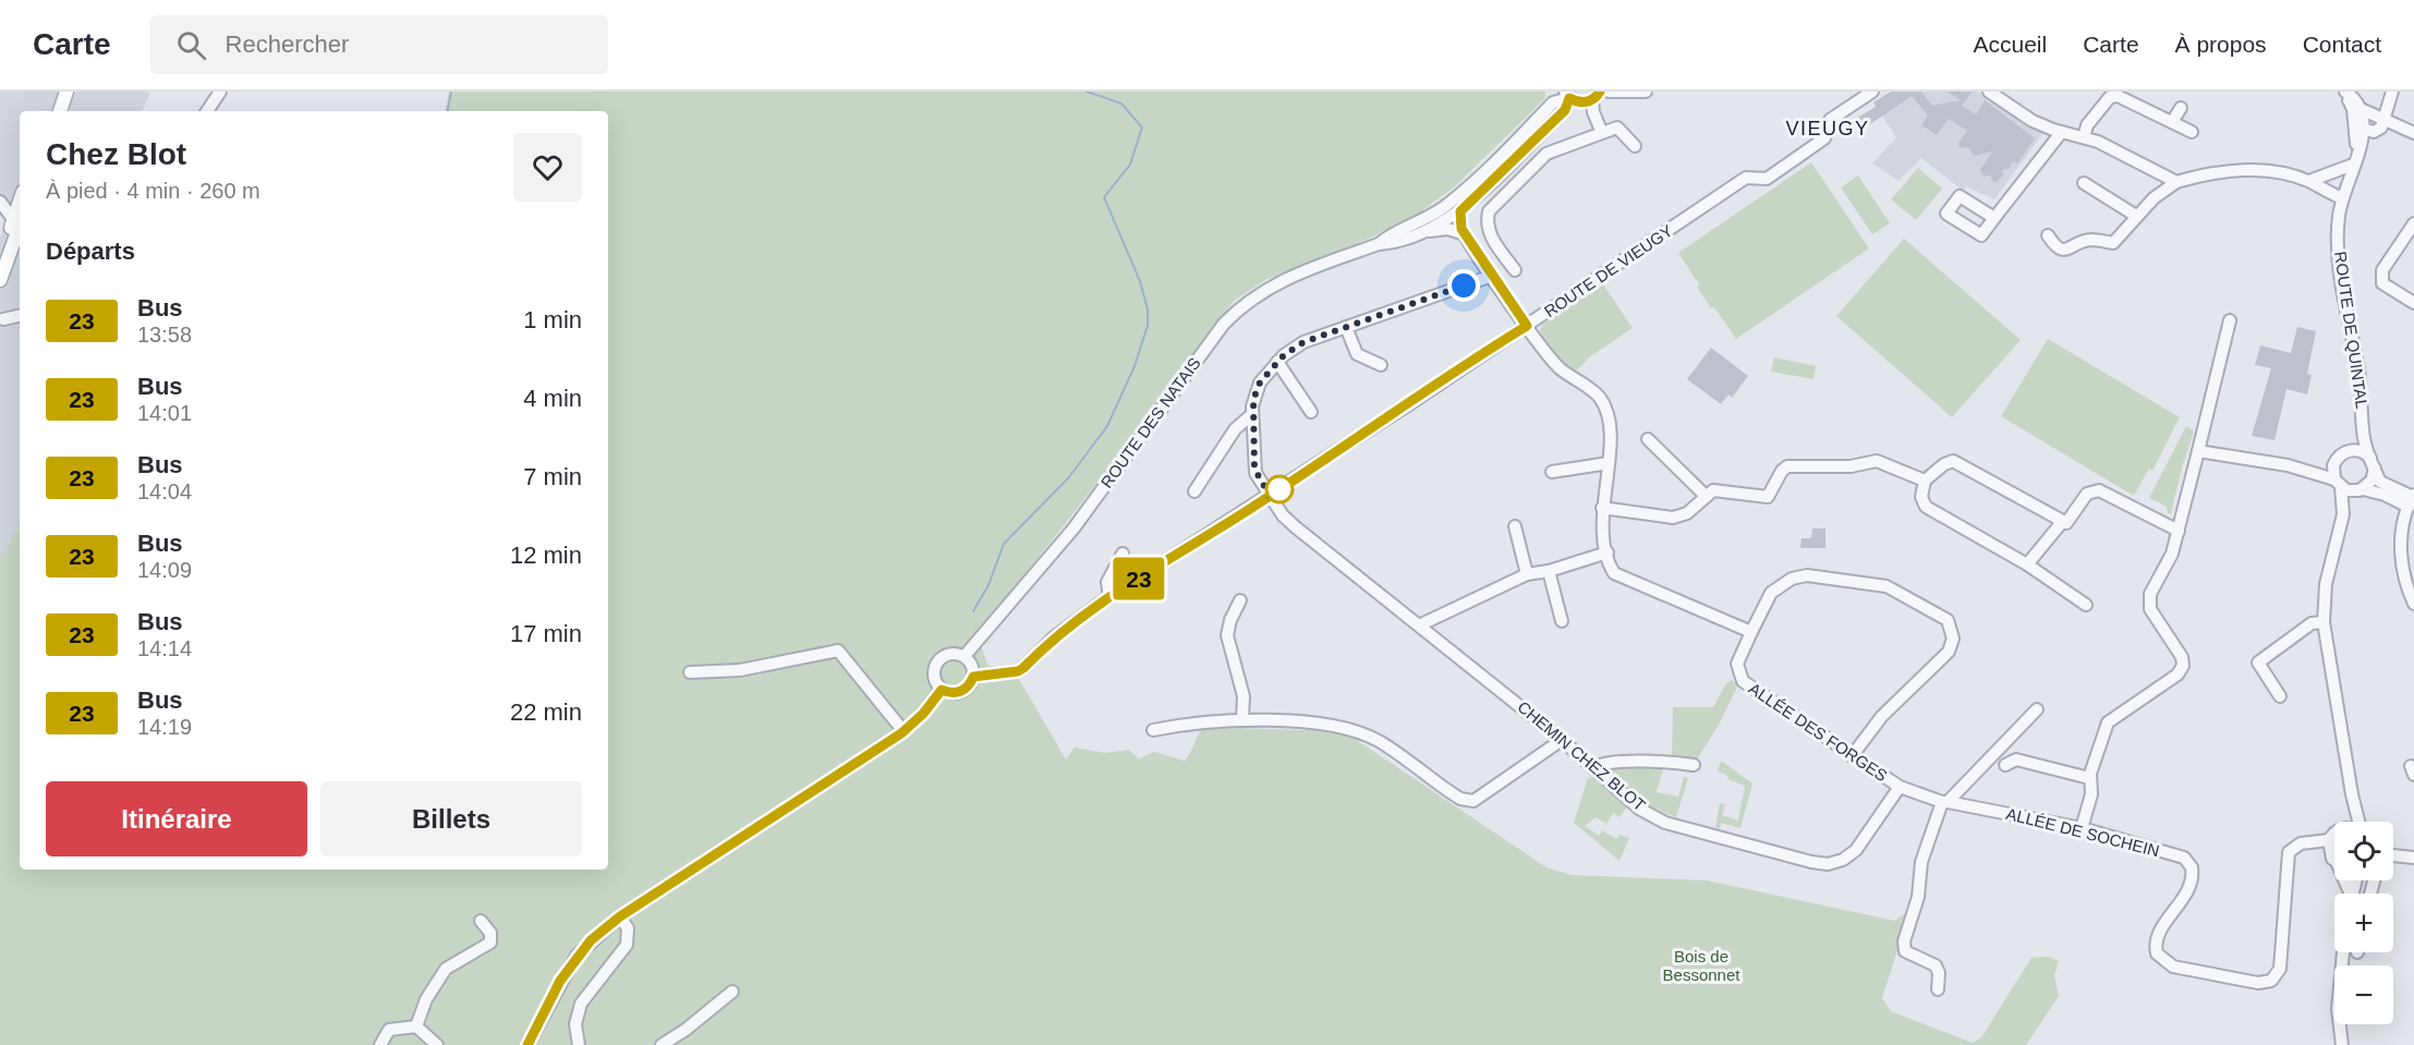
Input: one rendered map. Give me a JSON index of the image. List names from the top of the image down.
{
  "streets": {
    "street": [
      "ROUTE DE VIEUGY",
      "ROUTE DE QUINTAL",
      "ROUTE DES NATAIS",
      "ALLÉE DES FORGES",
      "CHEMIN CHEZ BLOT",
      "ALLÉE DE SOCHEIN"
    ]
  },
  "crossings": [
    ["ROUTE DE VIEUGY", "ROUTE DES NATAIS"],
    ["ROUTE DE VIEUGY", "CHEMIN CHEZ BLOT"],
    ["ALLÉE DES FORGES", "CHEMIN CHEZ BLOT"]
  ],
  "districts": ["VIEUGY"],
  "parks": ["Bois de Bessonnet"],
  "lines": ["bus line 23"],
  "page": {
    "header": "Carte",
    "search": "Rechercher",
    "nav": [
      "Accueil",
      "Carte",
      "À propos",
      "Contact"
    ],
    "on_map": "23",
    "heading": [
      ["Chez Blot", "À pied · 4 min · 260 m"],
      "Départs"
    ],
    "list": [
      {
        "mark": "23",
        "name": "Bus",
        "note": "13:58",
        "value": "1 min"
      },
      {
        "mark": "23",
        "name": "Bus",
        "note": "14:01",
        "value": "4 min"
      },
      {
        "mark": "23",
        "name": "Bus",
        "note": "14:04",
        "value": "7 min"
      },
      {
        "mark": "23",
        "name": "Bus",
        "note": "14:09",
        "value": "12 min"
      },
      {
        "mark": "23",
        "name": "Bus",
        "note": "14:14",
        "value": "17 min"
      },
      {
        "mark": "23",
        "name": "Bus",
        "note": "14:19",
        "value": "22 min"
      }
    ],
    "buttons": ["Itinéraire", "Billets"],
    "map_buttons": ["+", "−"]
  }
}
